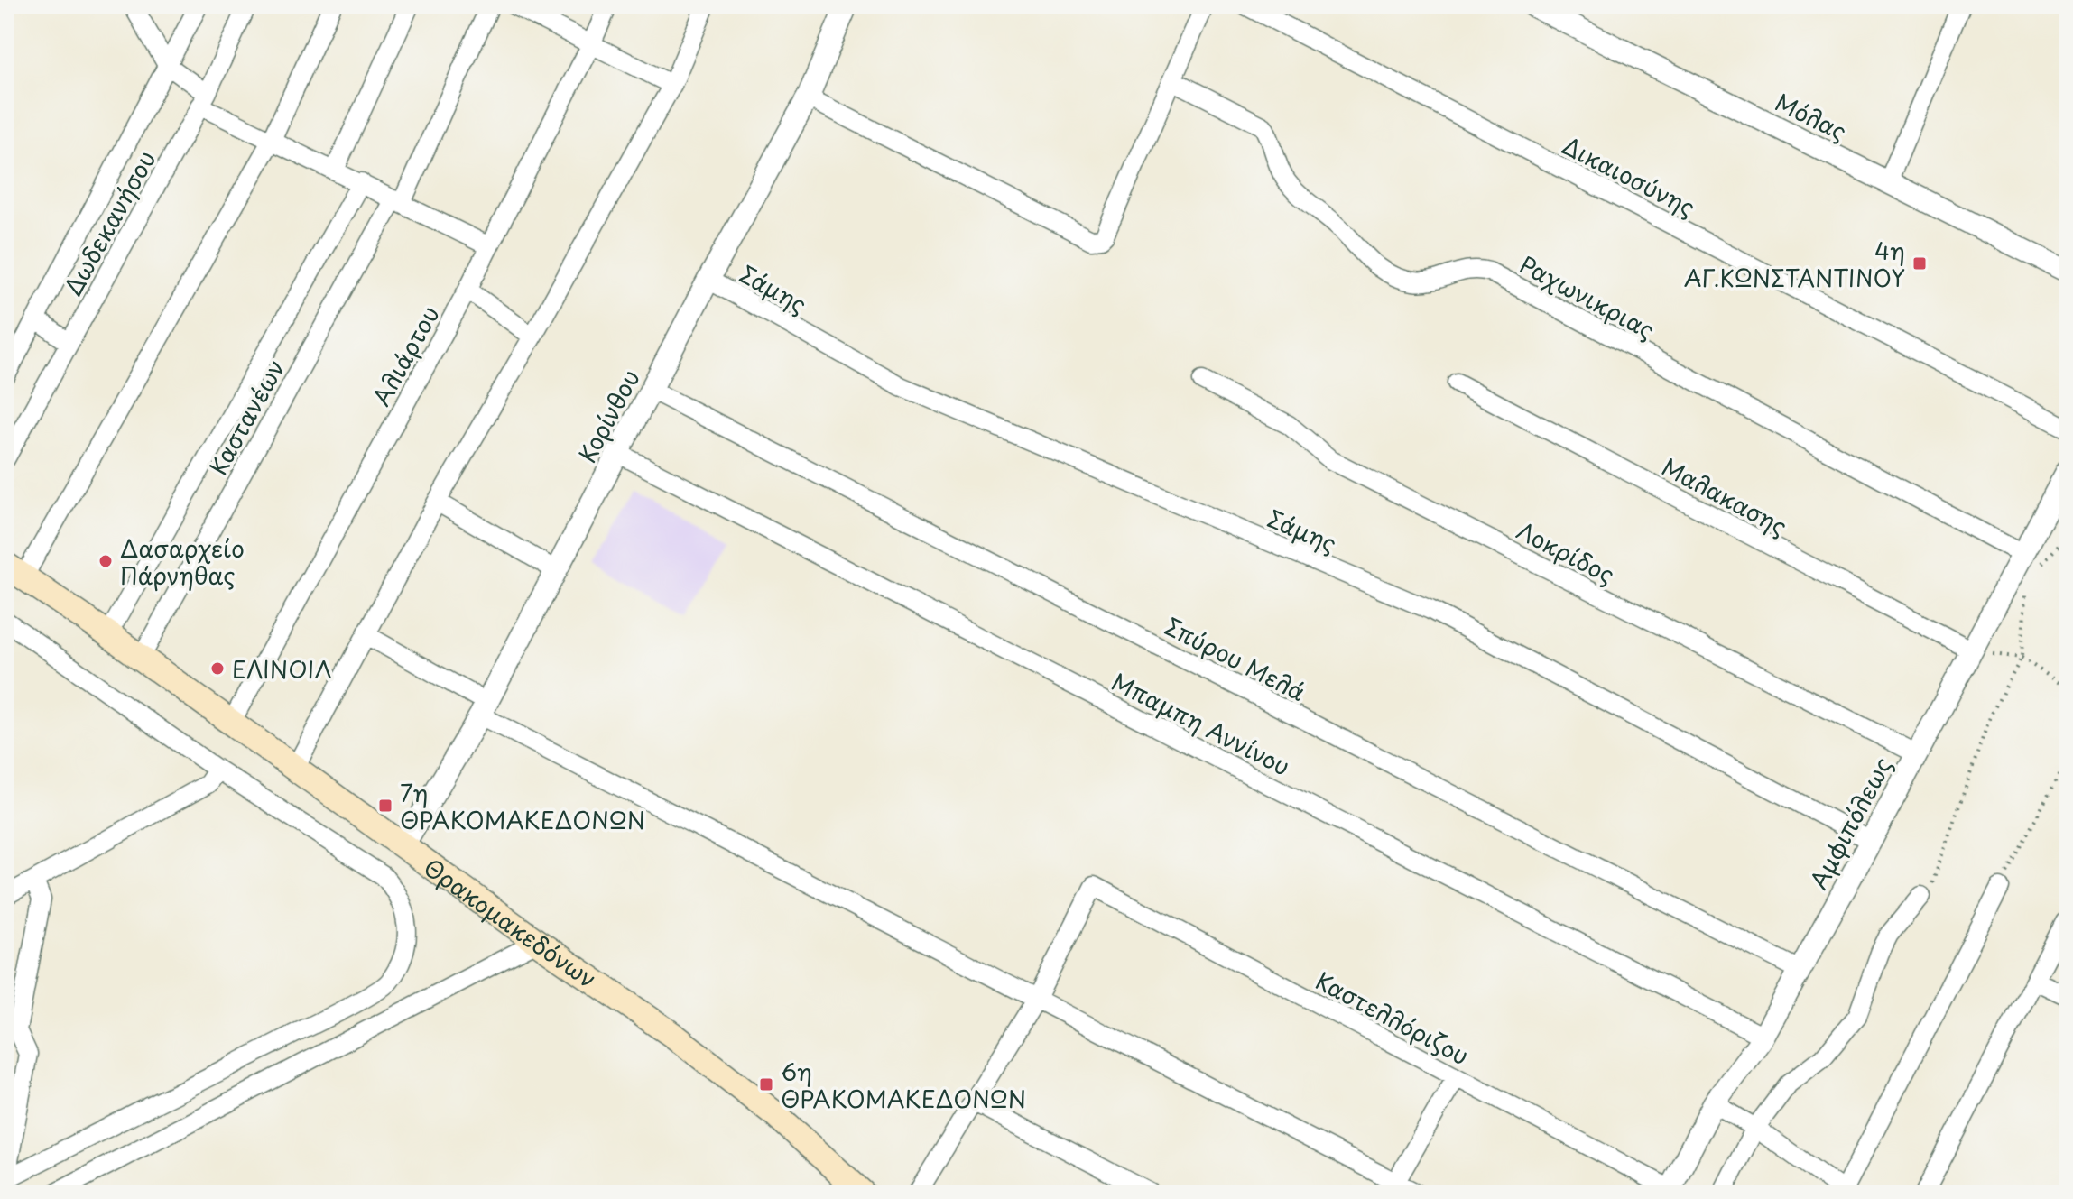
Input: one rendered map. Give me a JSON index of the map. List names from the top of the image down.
{
  "streets": {
    "main road": ["Θρακομακεδόνων"],
    "street": [
      "Μόλας",
      "Δικαιοσύνης",
      "Δωδεκανήσου",
      "Σάμης",
      "Ραχωνικριας",
      "Αλιάρτου",
      "Κορίνθου",
      "Καστανέων",
      "Μαλακασης",
      "Λοκρίδος",
      "Σπύρου Μελά",
      "Μπαμπη Αννίνου",
      "Αμφιπόλεως",
      "Καστελλόριζου"
    ]
  },
  "crossings": [
    ["Σάμης", "Κορίνθου"],
    ["Σάμης", "Αμφιπόλεως"],
    ["Ραχωνικριας", "Αμφιπόλεως"],
    ["Αλιάρτου", "Θρακομακεδόνων"],
    ["Κορίνθου", "Σπύρου Μελά"],
    ["Κορίνθου", "Μπαμπη Αννίνου"],
    ["Κορίνθου", "Θρακομακεδόνων"],
    ["Καστανέων", "Θρακομακεδόνων"],
    ["Μαλακασης", "Αμφιπόλεως"],
    ["Λοκρίδος", "Αμφιπόλεως"],
    ["Σπύρου Μελά", "Αμφιπόλεως"],
    ["Μπαμπη Αννίνου", "Αμφιπόλεως"],
    ["Αμφιπόλεως", "Καστελλόριζου"]
  ],
  "places": {
    "transit": ["4η ΑΓ.ΚΩΝΣΤΑΝΤΙΝΟΥ", "7η ΘΡΑΚΟΜΑΚΕΔΟΝΩΝ", "6η ΘΡΑΚΟΜΑΚΕΔΟΝΩΝ"],
    "other": ["Δασαρχείο Πάρνηθας", "ΕΛΙΝΟΙΛ"]
  }
}
